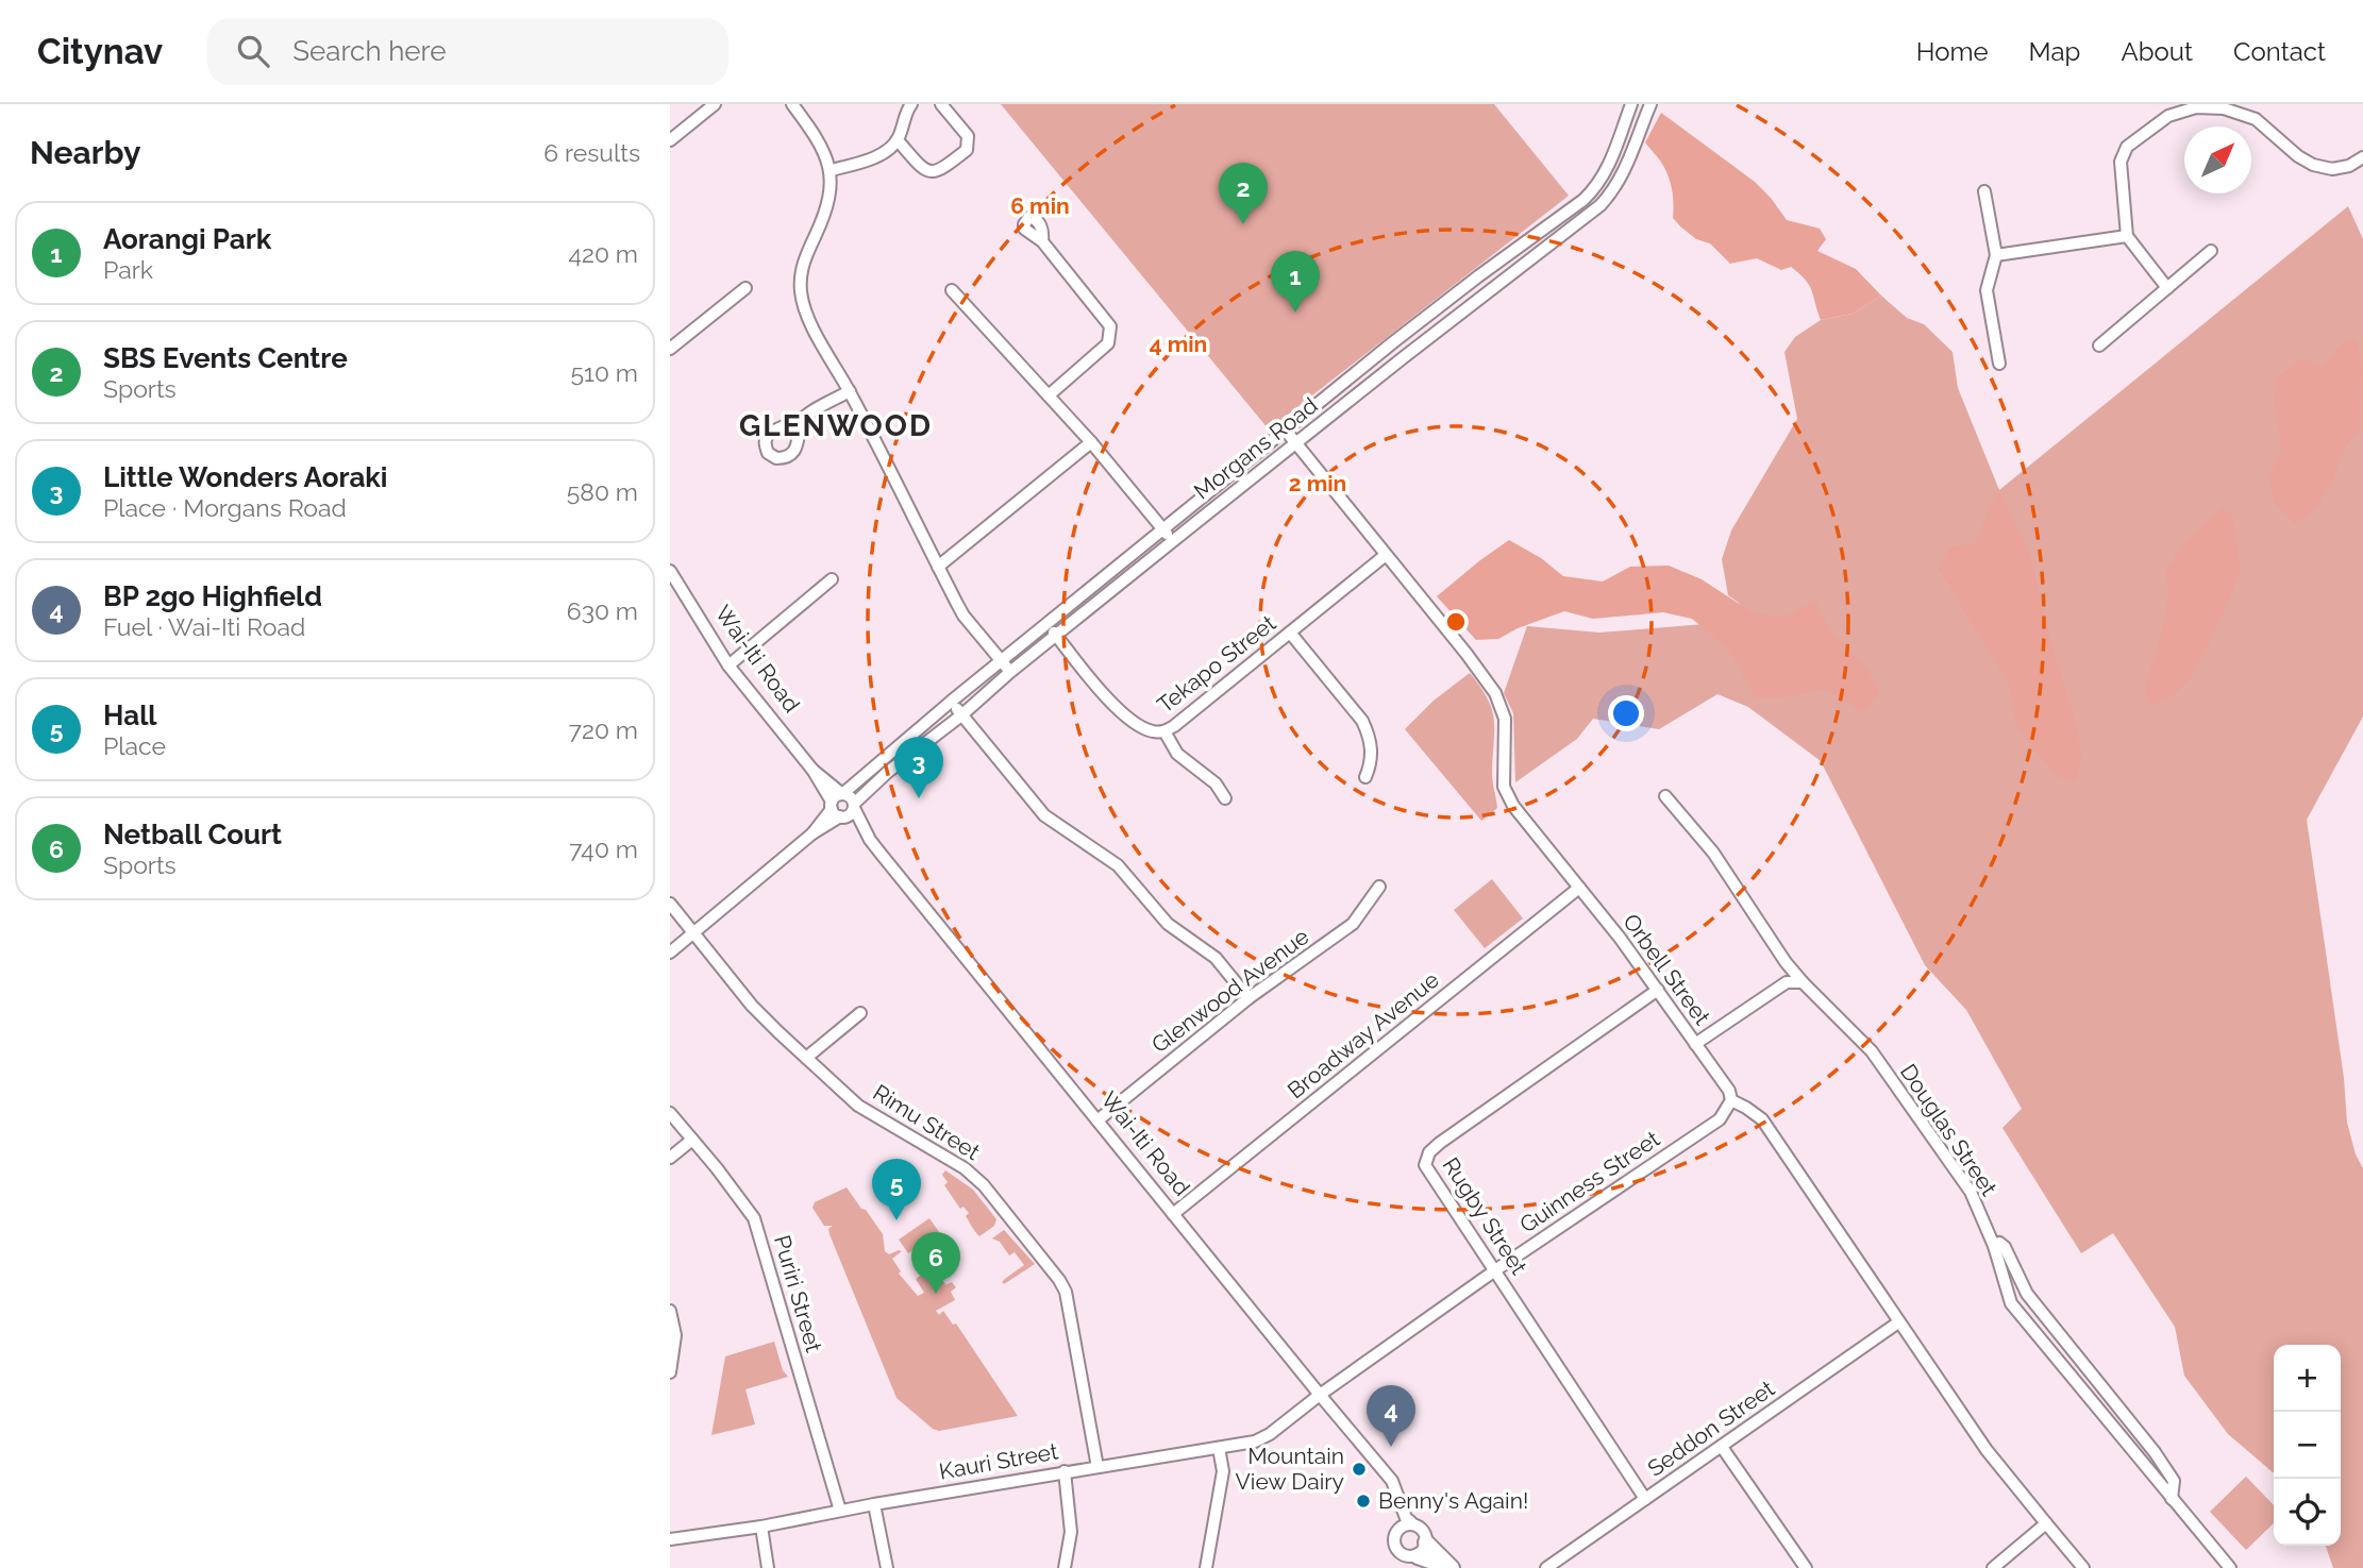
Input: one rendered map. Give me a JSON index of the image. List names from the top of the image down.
{
  "streets": {
    "street": [
      "Morgans Road",
      "Wai-Iti Road",
      "Tekapo Street",
      "Orbell Street",
      "Glenwood Avenue",
      "Broadway Avenue",
      "Rimu Street",
      "Douglas Street",
      "Guinness Street",
      "Rugby Street",
      "Puriri Street",
      "Seddon Street",
      "Kauri Street"
    ]
  },
  "crossings": [
    ["Morgans Road", "Wai-Iti Road"],
    ["Morgans Road", "Tekapo Street"],
    ["Morgans Road", "Orbell Street"],
    ["Wai-Iti Road", "Glenwood Avenue"],
    ["Wai-Iti Road", "Broadway Avenue"],
    ["Wai-Iti Road", "Guinness Street"],
    ["Wai-Iti Road", "Kauri Street"],
    ["Tekapo Street", "Orbell Street"],
    ["Orbell Street", "Broadway Avenue"],
    ["Orbell Street", "Guinness Street"],
    ["Orbell Street", "Rugby Street"],
    ["Orbell Street", "Seddon Street"],
    ["Rimu Street", "Kauri Street"],
    ["Guinness Street", "Rugby Street"],
    ["Guinness Street", "Kauri Street"],
    ["Rugby Street", "Seddon Street"],
    ["Puriri Street", "Kauri Street"]
  ],
  "districts": ["GLENWOOD"],
  "places": ["Mountain View Dairy", "Benny's Again!"],
  "north": "top right",
  "page": {
    "header": "Citynav",
    "search": "Search here",
    "nav": [
      "Home",
      "Map",
      "About",
      "Contact"
    ],
    "heading": ["Nearby", "6 results"],
    "pins": [
      "2",
      "1",
      "3",
      "5",
      "6",
      "4"
    ],
    "list": [
      {
        "mark": "1",
        "name": "Aorangi Park",
        "note": "Park",
        "value": "420 m"
      },
      {
        "mark": "2",
        "name": "SBS Events Centre",
        "note": "Sports",
        "value": "510 m"
      },
      {
        "mark": "3",
        "name": "Little Wonders Aoraki",
        "note": "Place · Morgans Road",
        "value": "580 m"
      },
      {
        "mark": "4",
        "name": "BP 2go Highfield",
        "note": "Fuel · Wai-Iti Road",
        "value": "630 m"
      },
      {
        "mark": "5",
        "name": "Hall",
        "note": "Place",
        "value": "720 m"
      },
      {
        "mark": "6",
        "name": "Netball Court",
        "note": "Sports",
        "value": "740 m"
      }
    ],
    "map_buttons": ["+", "−"]
  },
  "rings": ["6 min", "4 min", "2 min"]
}
